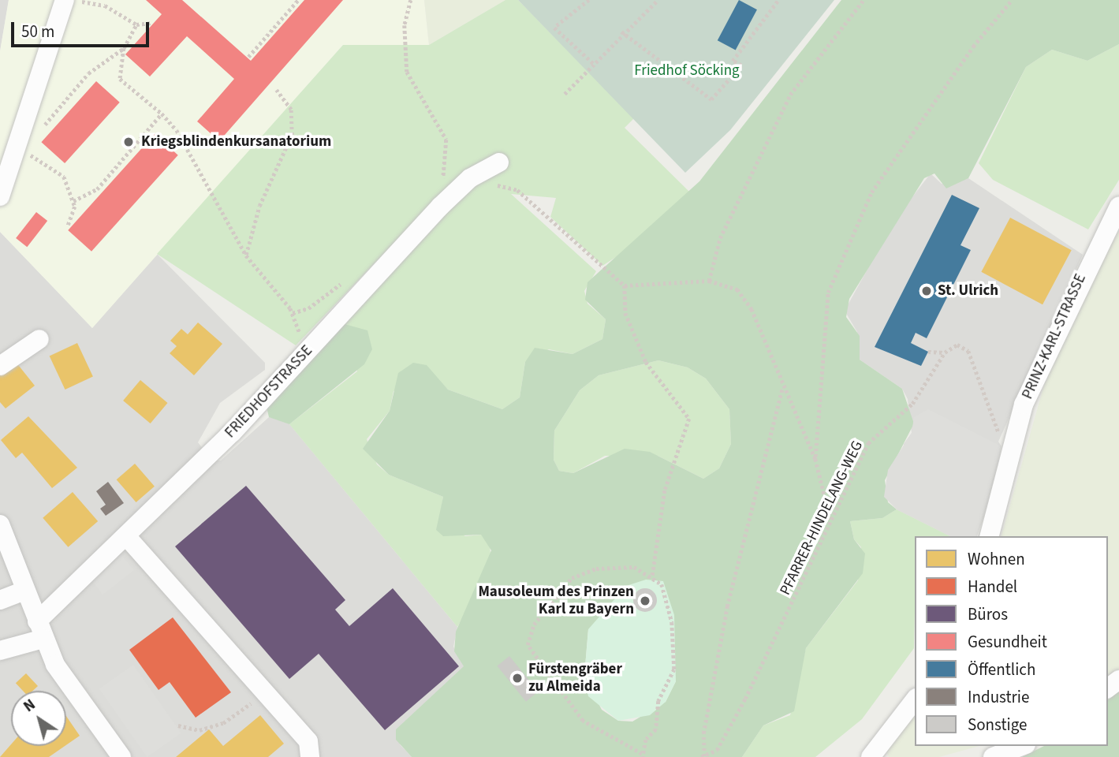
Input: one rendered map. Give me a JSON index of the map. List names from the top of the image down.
{
  "streets": {
    "street": ["PRINZ-KARL-STRASSE", "FRIEDHOFSTRASSE"],
    "path": ["PFARRER-HINDELANG-WEG"]
  },
  "parks": ["Friedhof Söcking"],
  "places": [
    "Kriegsblindenkursanatorium",
    "St. Ulrich",
    "Mausoleum des Prinzen Karl zu Bayern",
    "Fürstengräber zu Almeida"
  ],
  "legend": [
    "Wohnen",
    "Handel",
    "Büros",
    "Gesundheit",
    "Öffentlich",
    "Industrie",
    "Sonstige"
  ],
  "scale_bar": "50 m",
  "north": "top left"
}
